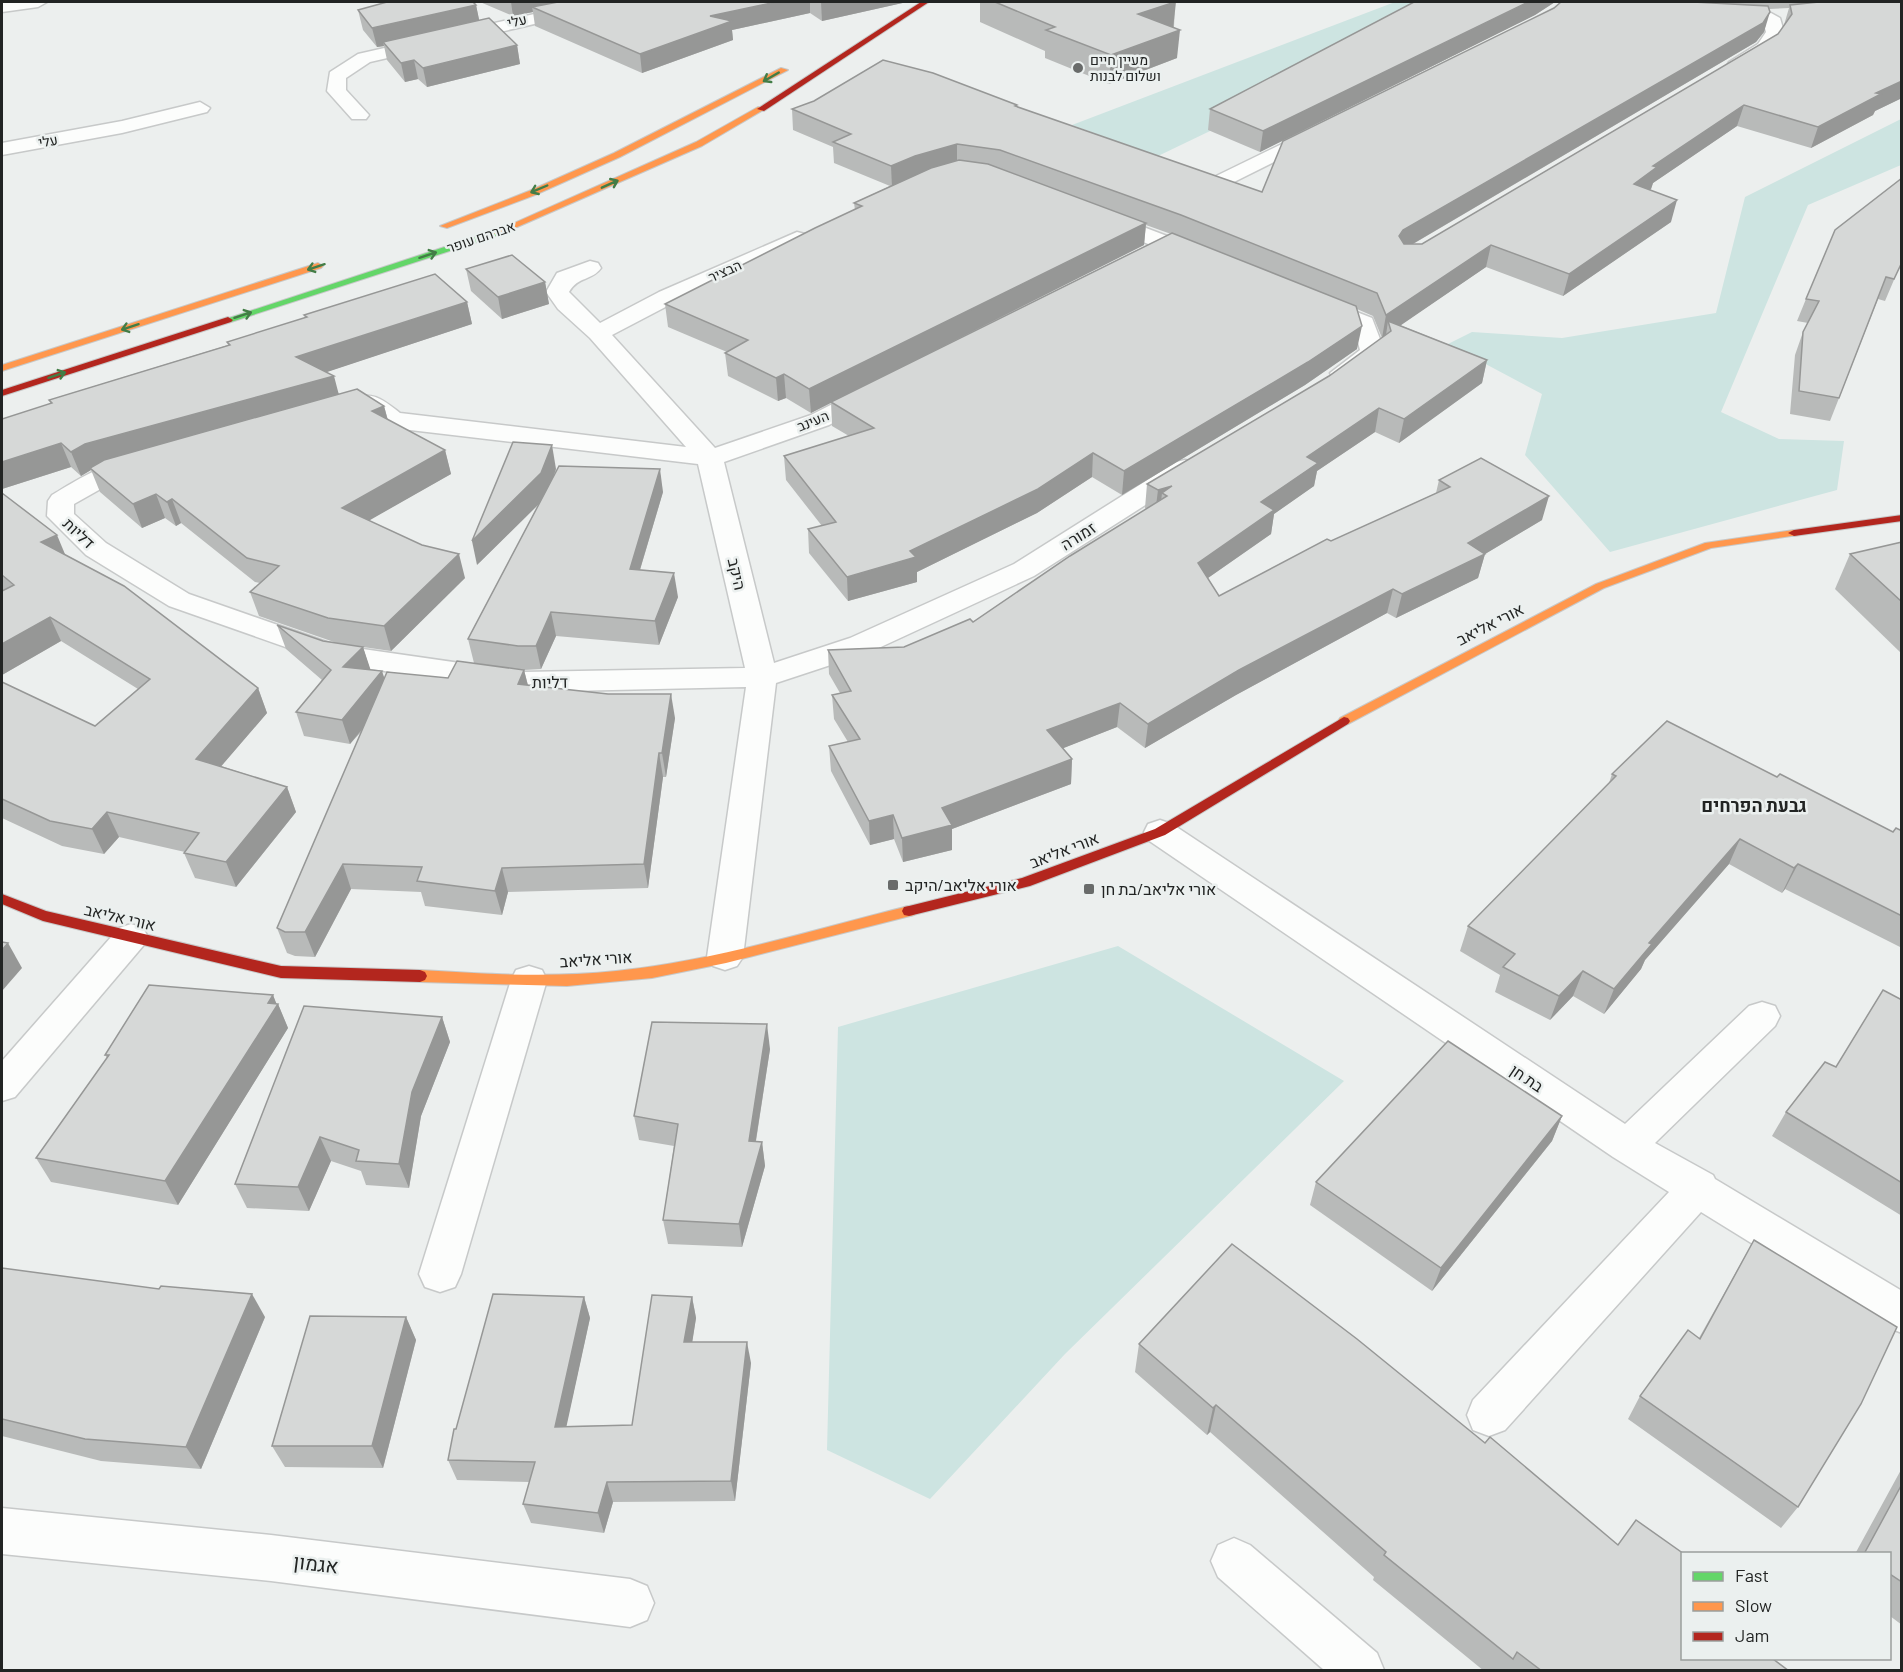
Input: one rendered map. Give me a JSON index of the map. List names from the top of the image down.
{
  "streets": {
    "street": [
      "עלי",
      "אברהם עופר",
      "הבציר",
      "העינב",
      "דליות",
      "זמורה",
      "היקב",
      "אורי אליאב",
      "בת חן",
      "אגמון"
    ]
  },
  "crossings": [
    ["הבציר", "היקב"],
    ["העינב", "היקב"],
    ["דליות", "זמורה"],
    ["דליות", "היקב"],
    ["זמורה", "היקב"],
    ["היקב", "אורי אליאב"],
    ["אורי אליאב", "בת חן"]
  ],
  "districts": ["גבעת הפרחים"],
  "places": {
    "other": ["מעיין חיים ושלום לבנות"],
    "transit": ["אורי אליאב/היקב", "אורי אליאב/בת חן"]
  },
  "legend": ["Fast", "Slow", "Jam"]
}
